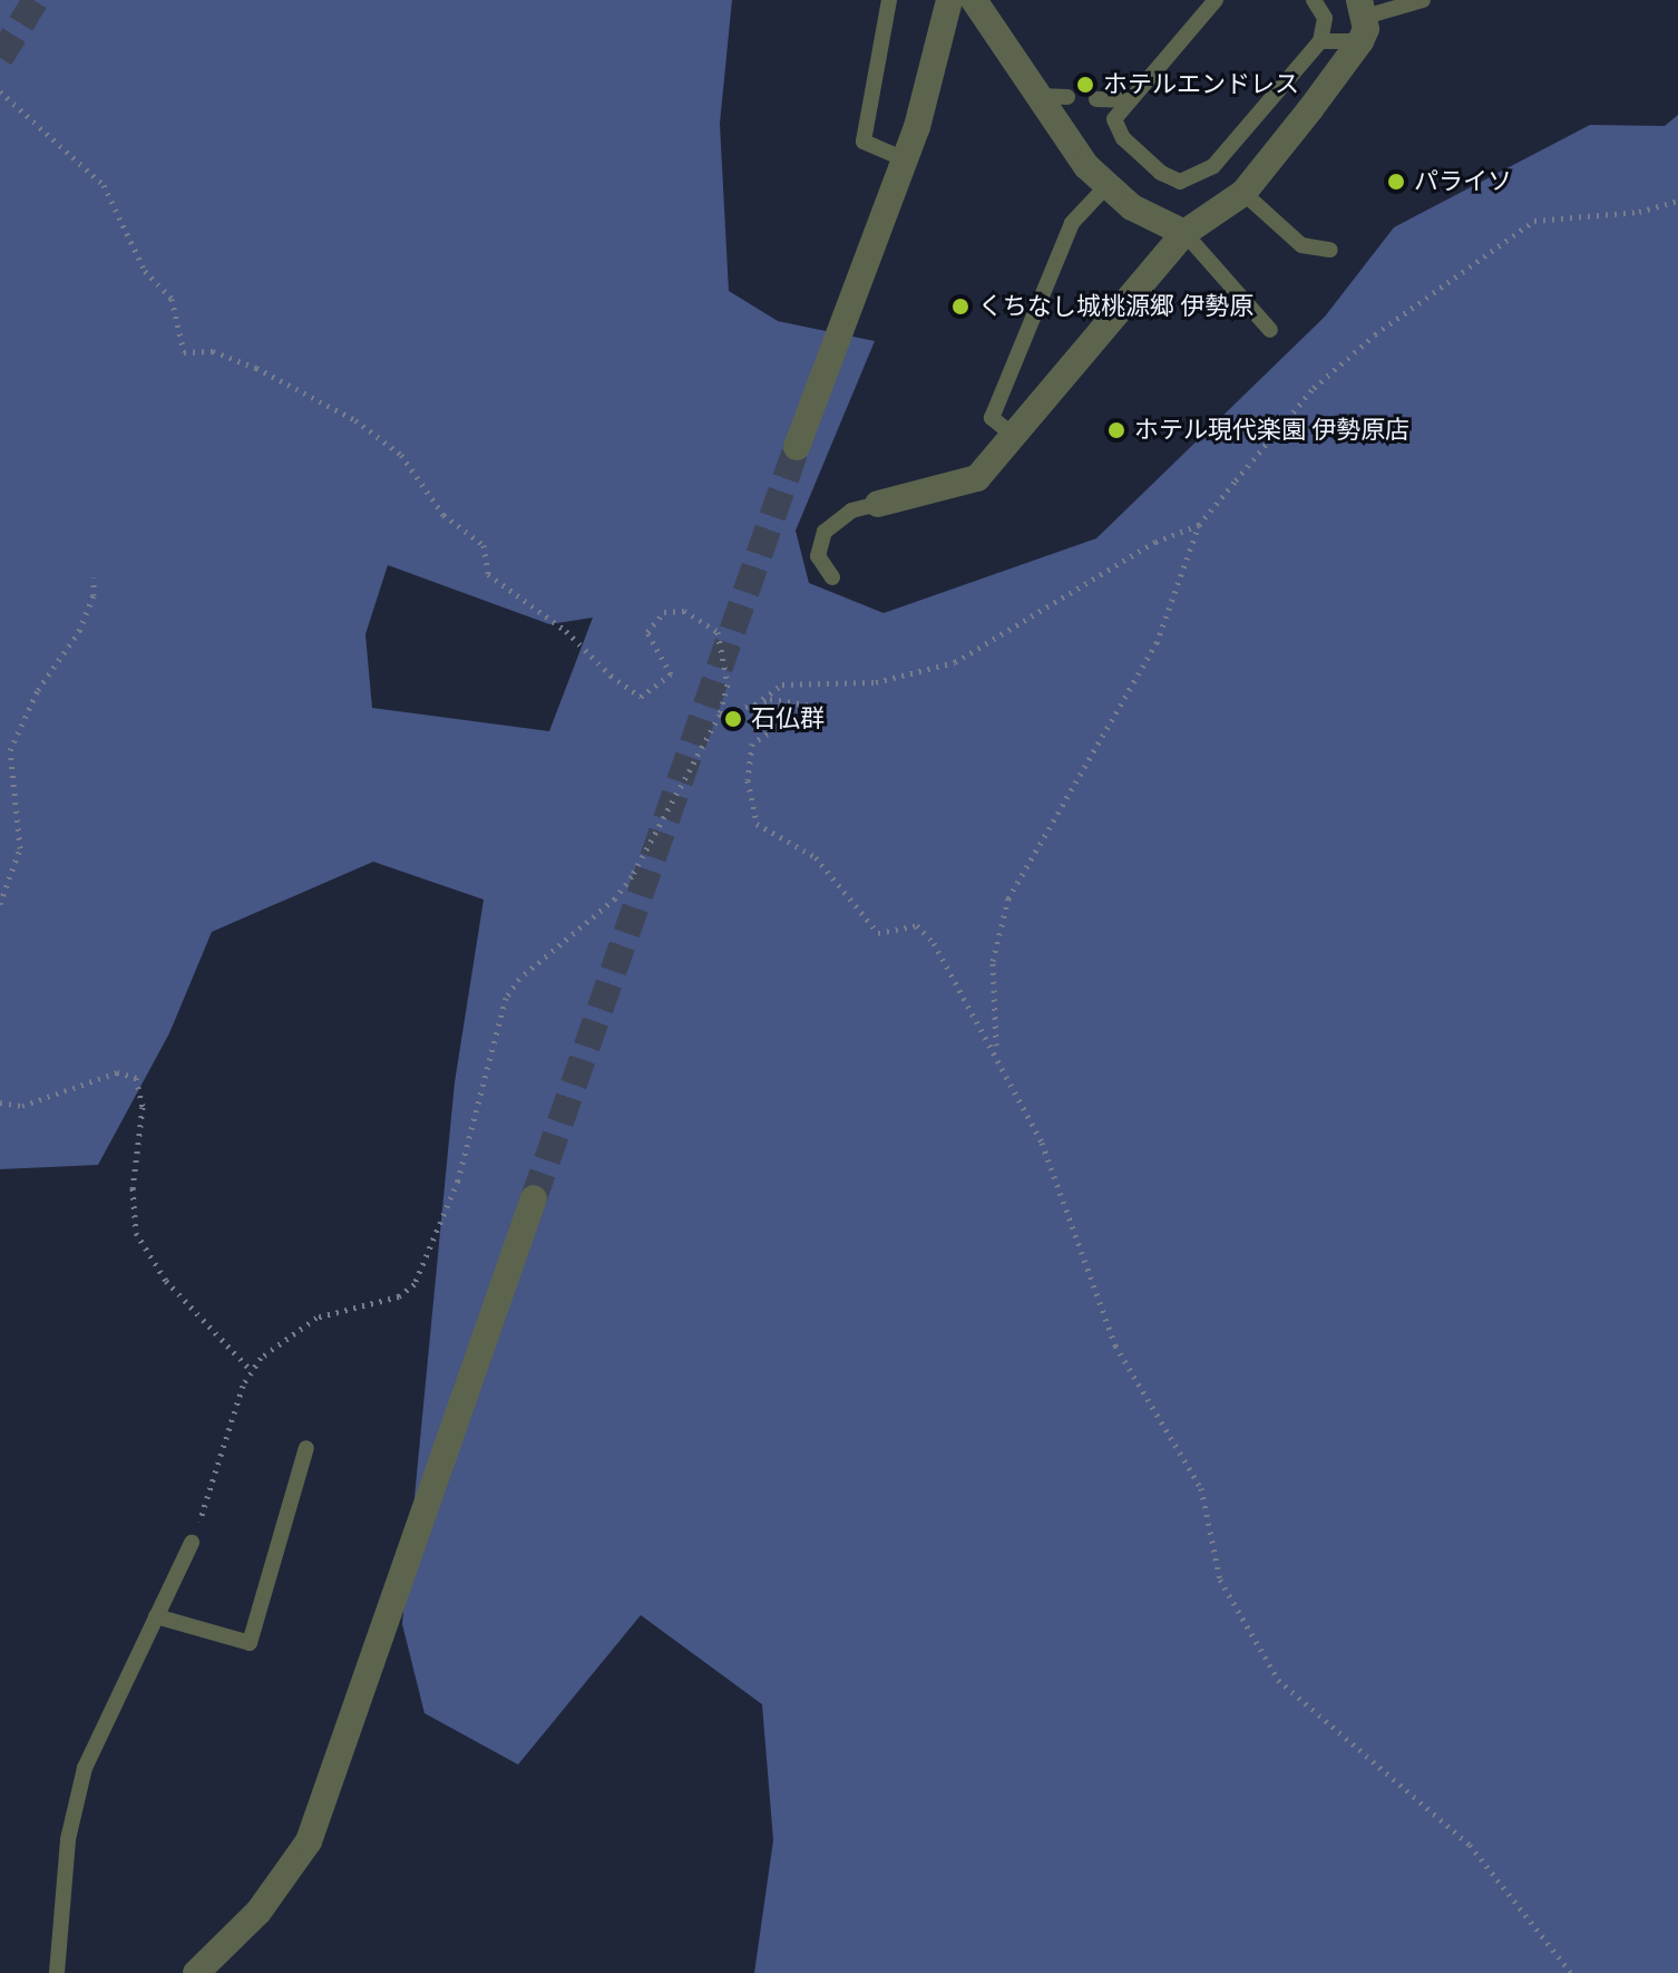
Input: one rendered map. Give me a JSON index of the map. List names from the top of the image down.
{
  "places": [
    "ホテルエンドレス",
    "パライソ",
    "くちなし城桃源郷 伊勢原",
    "ホテル現代楽園 伊勢原店",
    "石仏群"
  ]
}
